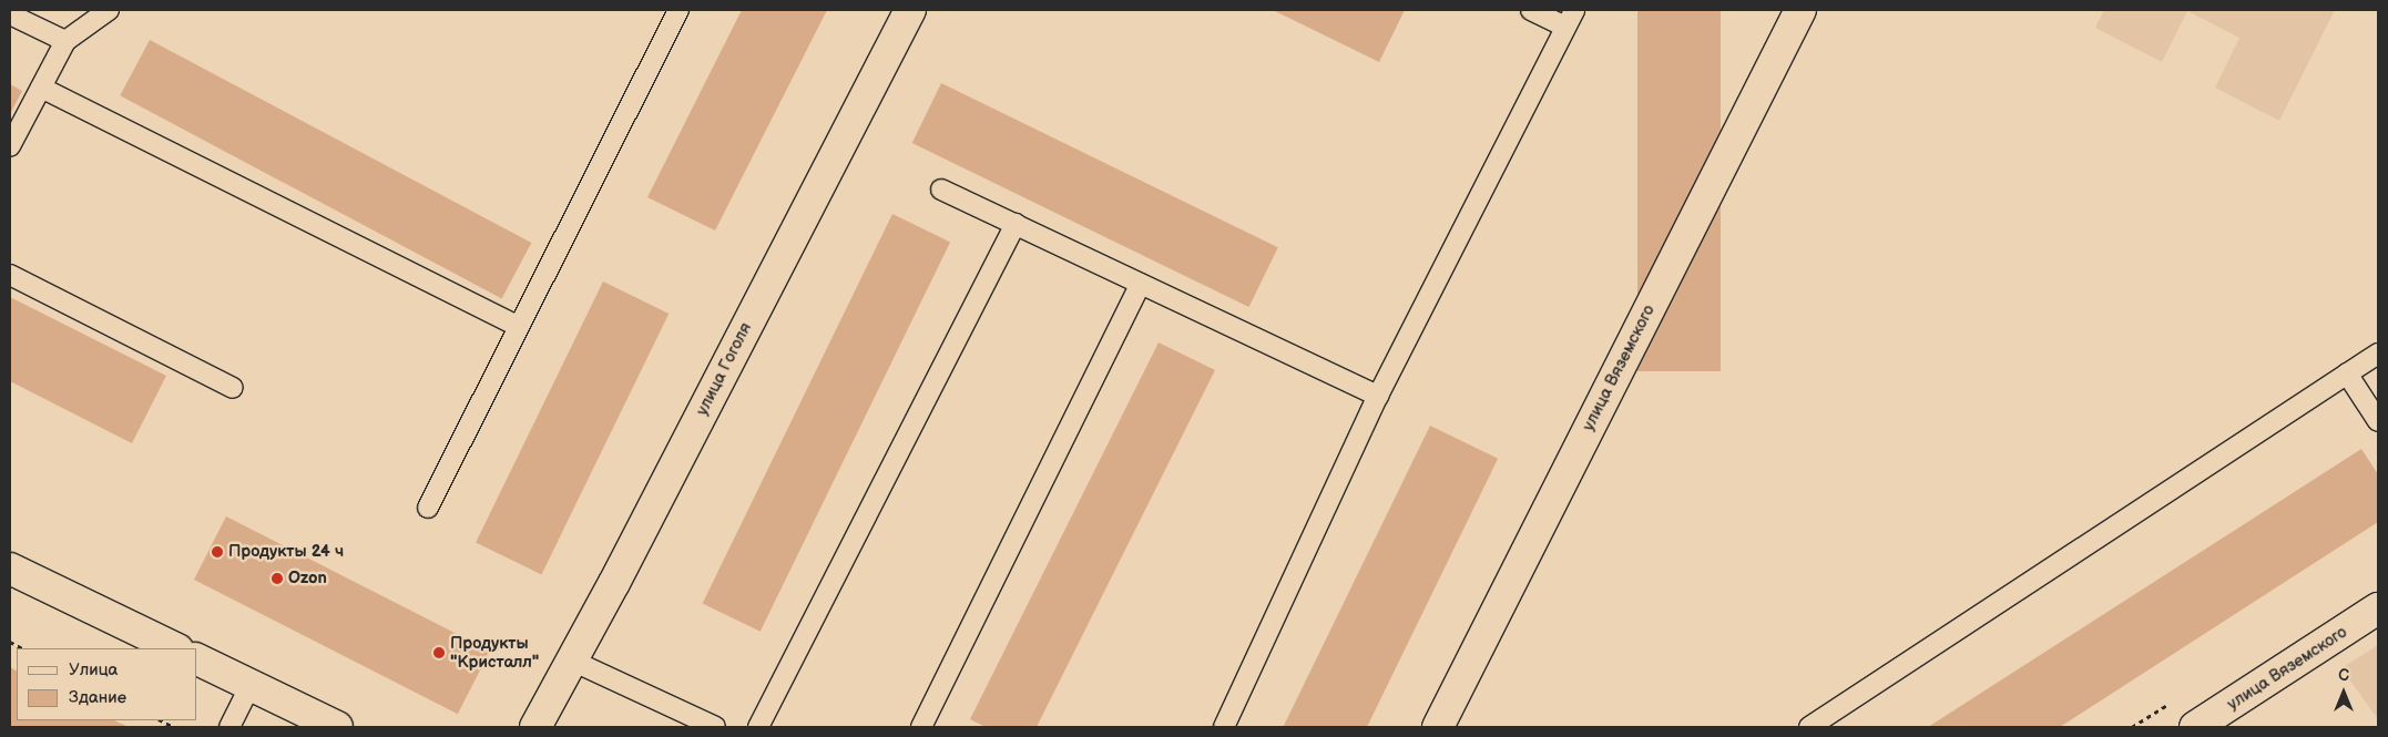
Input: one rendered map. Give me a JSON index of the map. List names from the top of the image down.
{
  "streets": {
    "street": ["улица Вяземского", "улица Гоголя"]
  },
  "places": ["Продукты 24 ч", "Ozon", "Продукты \"Кристалл\""],
  "legend": ["Улица", "Здание"],
  "north": "top"
}
